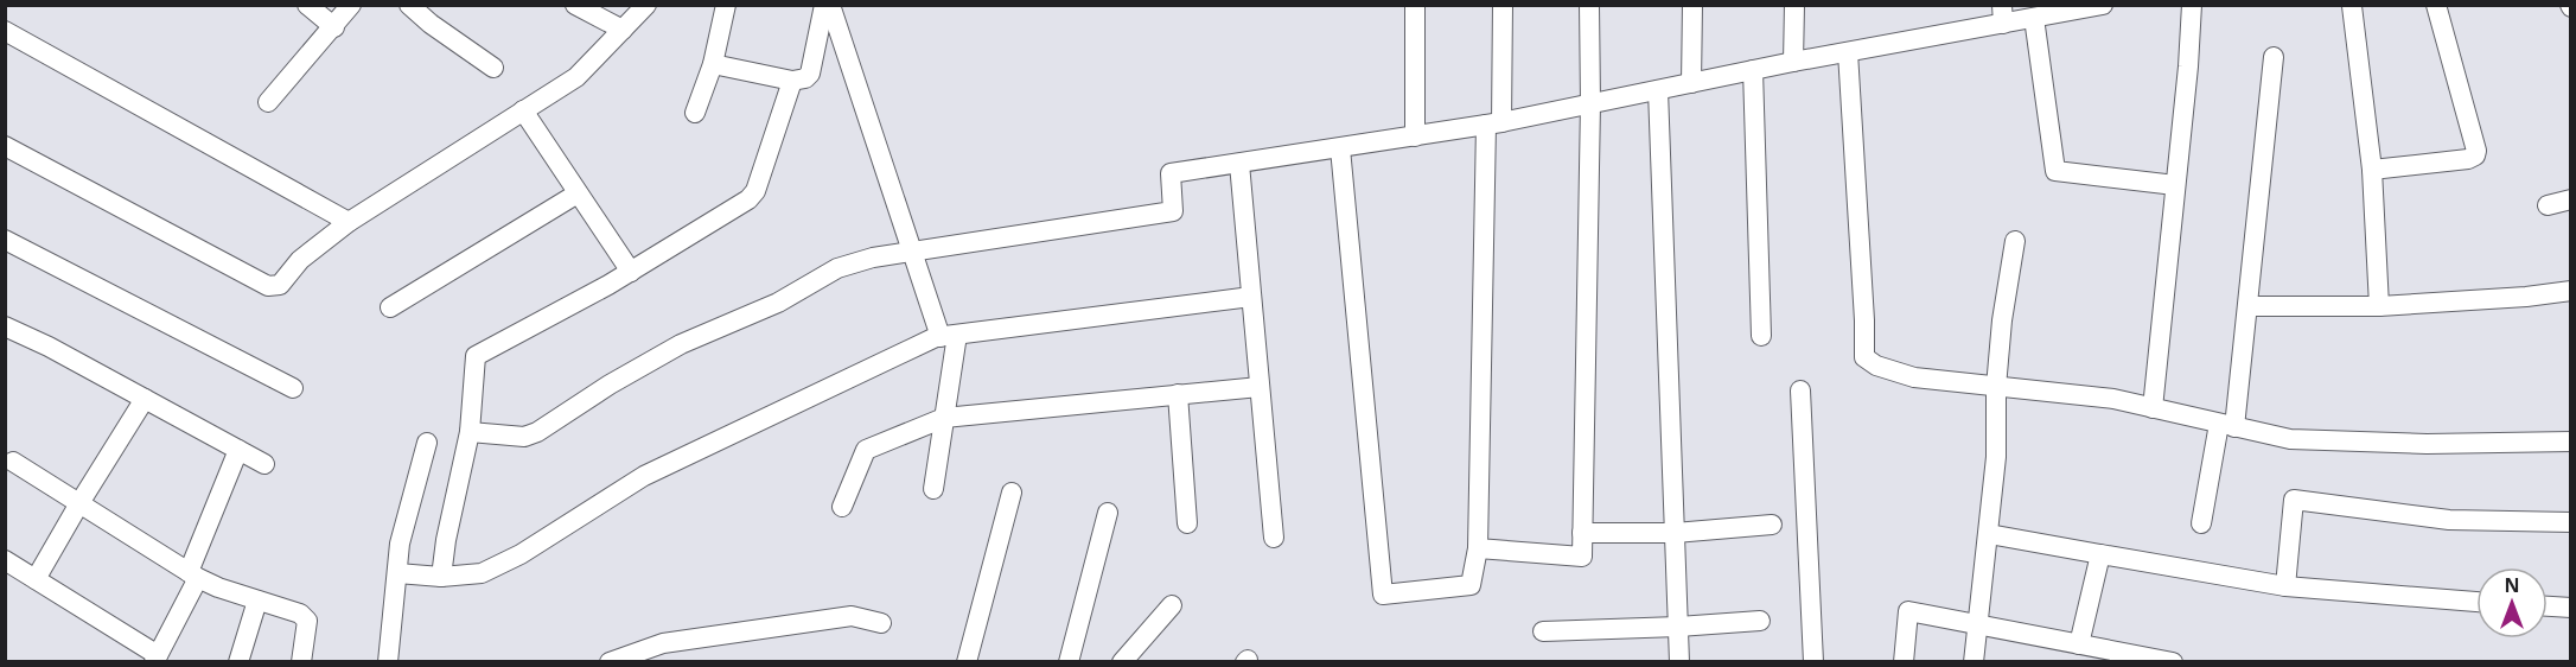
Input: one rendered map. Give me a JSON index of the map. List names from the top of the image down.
{
  "north": "top"
}
